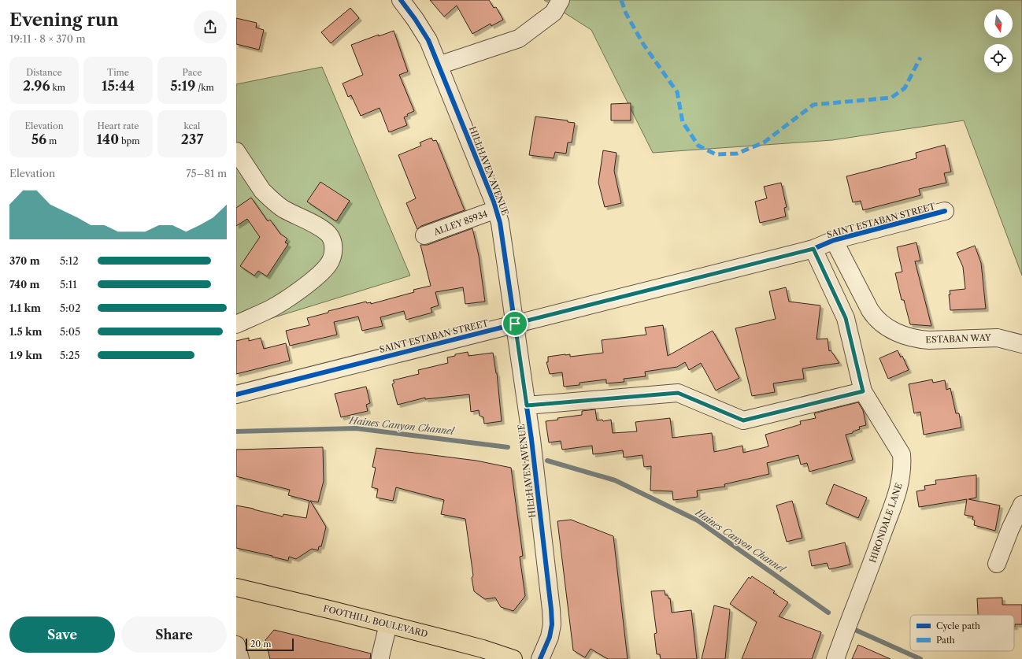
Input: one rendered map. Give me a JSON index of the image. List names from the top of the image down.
{
  "streets": {
    "main road": ["FOOTHILL BOULEVARD"],
    "street": [
      "HILLHAVEN AVENUE",
      "SAINT ESTABAN STREET",
      "ALLEY 85934",
      "ESTABAN WAY",
      "HIRONDALE LANE"
    ]
  },
  "crossings": [
    ["HILLHAVEN AVENUE", "SAINT ESTABAN STREET"],
    ["HILLHAVEN AVENUE", "ALLEY 85934"],
    ["SAINT ESTABAN STREET", "ESTABAN WAY"],
    ["SAINT ESTABAN STREET", "HIRONDALE LANE"]
  ],
  "water": ["Haines Canyon Channel"],
  "legend": ["Cycle path", "Path"],
  "scale_bar": "20 m",
  "north": "bottom",
  "page": {
    "heading": ["Evening run", "19:11 · 8 × 370 m"],
    "stats": [
      ["Distance", "2.96 km"],
      ["Time", "15:44"],
      ["Pace", "5:19 /km"],
      ["Elevation", "56 m"],
      ["Heart rate", "140 bpm"],
      ["kcal", "237"]
    ],
    "chart": ["Elevation", "75–81 m"],
    "list": [
      {
        "name": "370 m",
        "note": "5:12"
      },
      {
        "name": "740 m",
        "note": "5:11"
      },
      {
        "name": "1.1 km",
        "note": "5:02"
      },
      {
        "name": "1.5 km",
        "note": "5:05"
      },
      {
        "name": "1.9 km",
        "note": "5:25"
      }
    ],
    "buttons": ["Save", "Share"],
    "scale": "20 m"
  }
}
